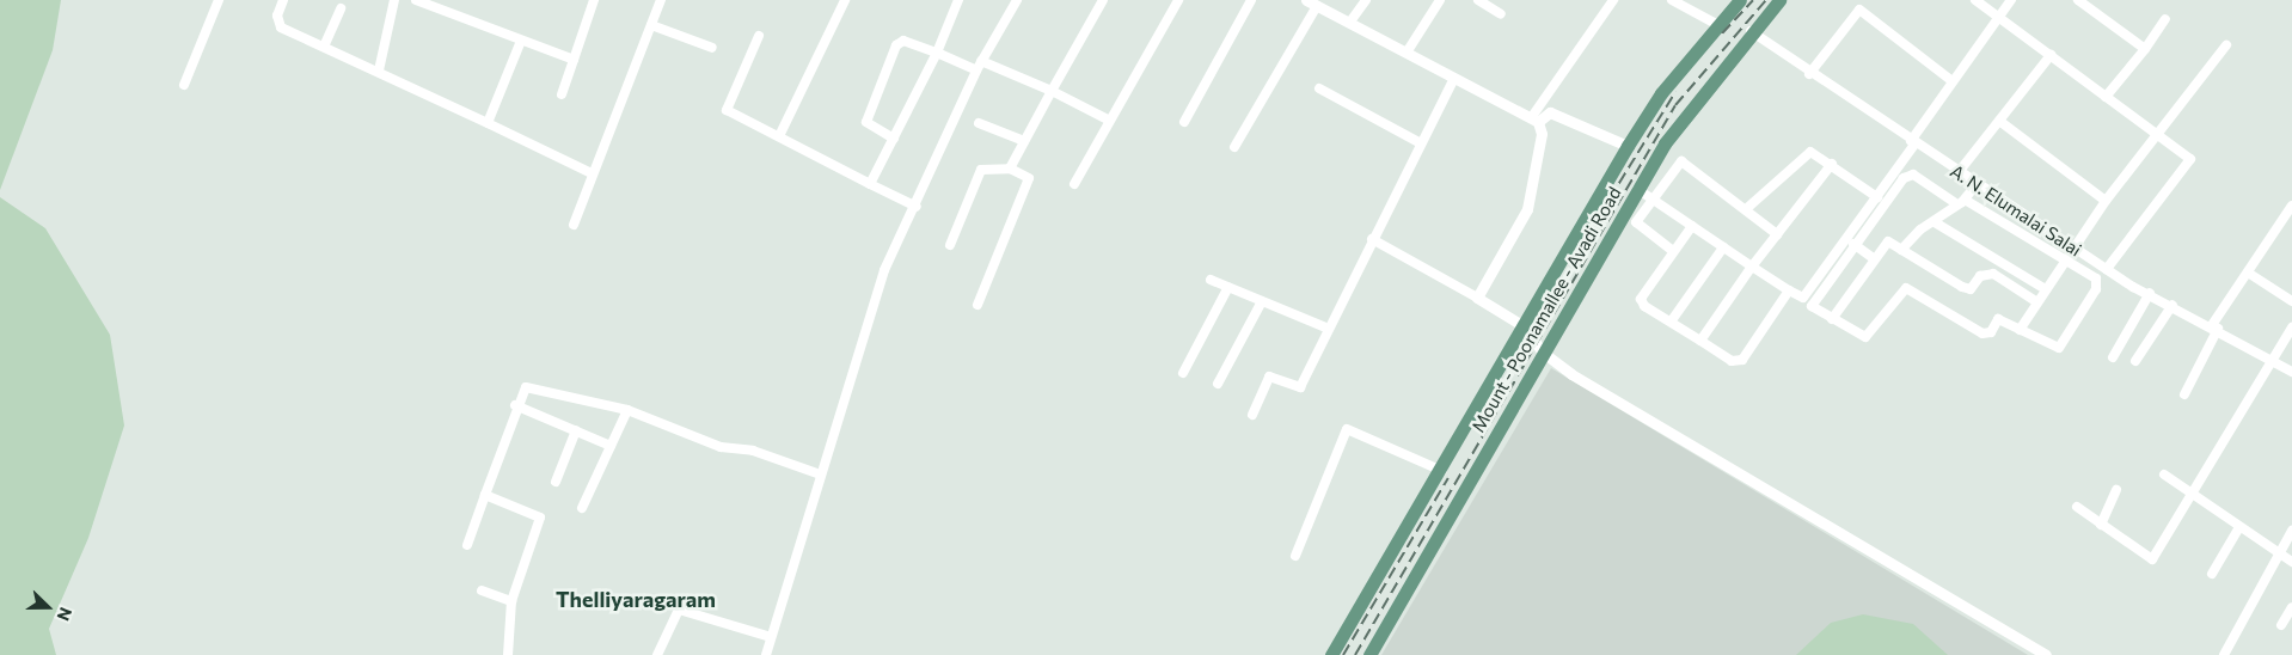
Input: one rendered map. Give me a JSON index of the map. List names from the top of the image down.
{
  "streets": {
    "main road": ["Mount - Poonamallee - Avadi Road"],
    "street": ["A. N. Elumalai Salai"]
  },
  "crossings": [
    ["A. N. Elumalai Salai", "Mount - Poonamallee - Avadi Road"]
  ],
  "districts": ["Thelliyaragaram"],
  "north": "right"
}
